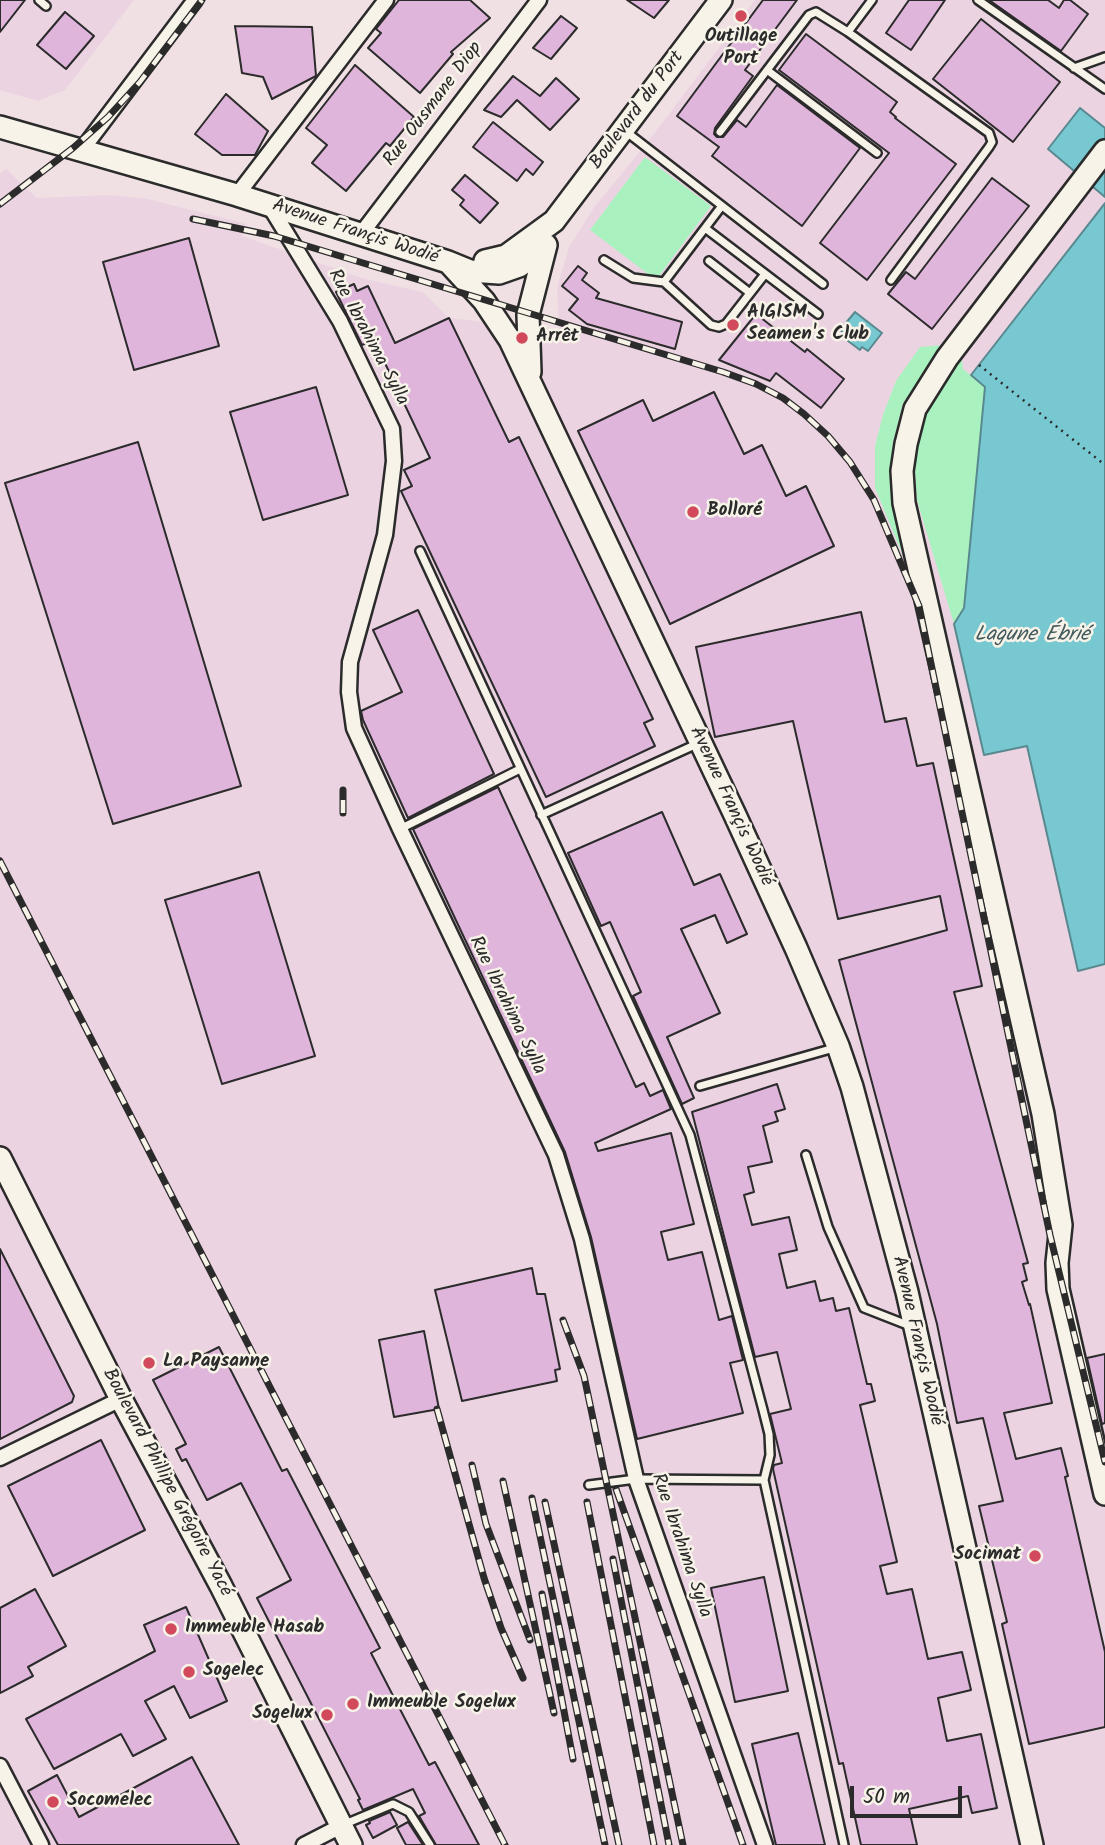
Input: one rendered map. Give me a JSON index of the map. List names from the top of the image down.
{
  "streets": {
    "main road": ["Boulevard du Port", "Avenue Françis Wodié", "Boulevard Phillipe Grégoire Yacé"],
    "street": ["Rue Ousmane Diop", "Rue Ibrahima Sylla"]
  },
  "crossings": [
    ["Rue Ousmane Diop", "Avenue Françis Wodié"],
    ["Boulevard du Port", "Avenue Françis Wodié"],
    ["Avenue Françis Wodié", "Rue Ibrahima Sylla"]
  ],
  "water": ["Lagune Ébrié"],
  "places": [
    "Outillage Port",
    "AIGISM Seamen's Club",
    "Arrêt",
    "Bolloré",
    "La Paysanne",
    "Socimat",
    "Immeuble Hasab",
    "Sogelec",
    "Immeuble Sogelux",
    "Sogelux",
    "Socomelec"
  ],
  "scale_bar": "50 m"
}
